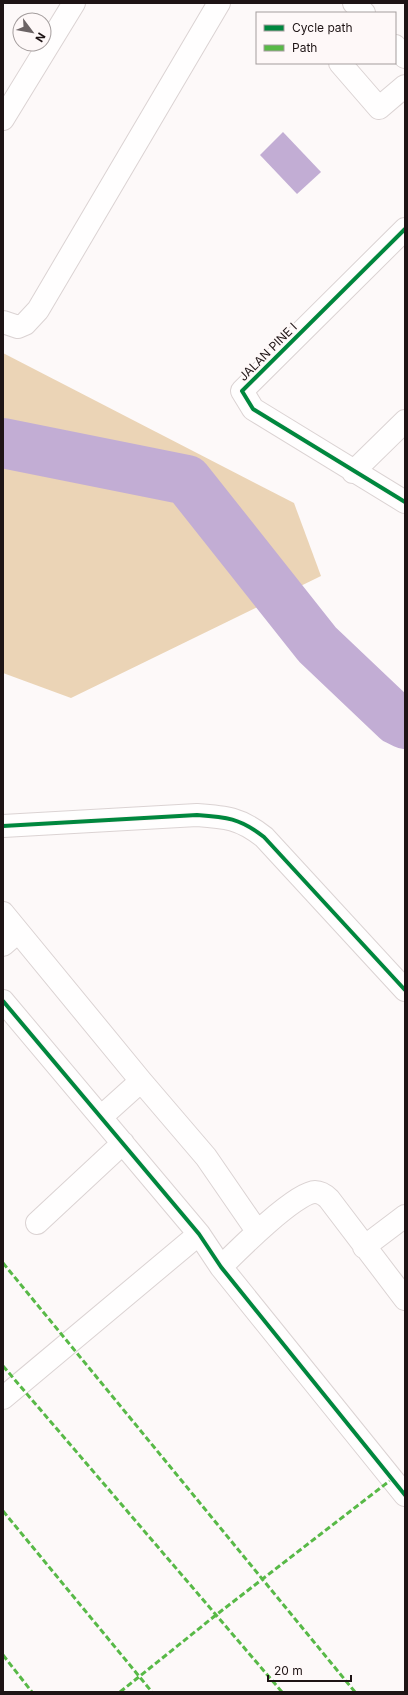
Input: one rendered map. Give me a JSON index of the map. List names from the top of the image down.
{
  "streets": {
    "street": ["JALAN PINE I"]
  },
  "legend": ["Cycle path", "Path"],
  "scale_bar": "20 m",
  "north": "bottom right"
}
